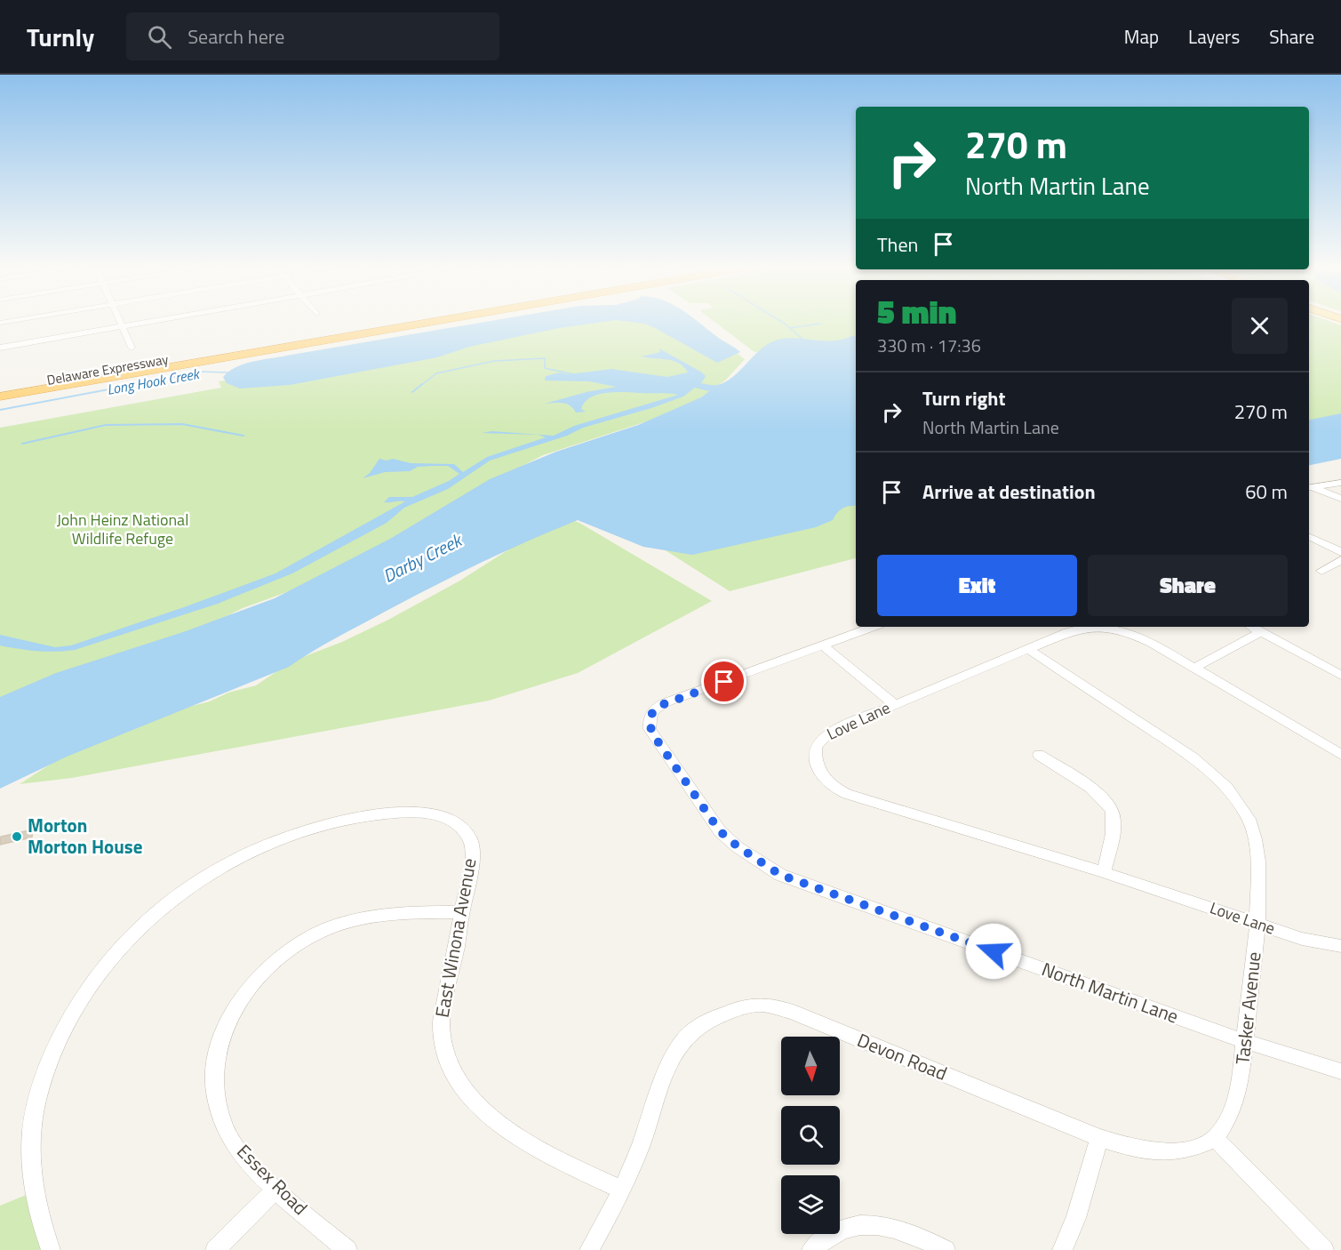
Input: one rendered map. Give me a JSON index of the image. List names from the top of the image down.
{
  "streets": {
    "highway": ["Delaware Expressway"],
    "street": [
      "Love Lane",
      "East Winona Avenue",
      "North Martin Lane",
      "Tasker Avenue",
      "Devon Road",
      "Essex Road"
    ]
  },
  "crossings": [
    ["Love Lane", "Tasker Avenue"],
    ["East Winona Avenue", "Devon Road"],
    ["East Winona Avenue", "Essex Road"],
    ["North Martin Lane", "Tasker Avenue"]
  ],
  "water": ["Long Hook Creek", "Darby Creek"],
  "parks": ["John Heinz National Wildlife Refuge"],
  "places": ["Morton Morton House"],
  "north": "bottom",
  "page": {
    "header": "Turnly",
    "search": "Search here",
    "nav": ["Map", "Layers", "Share"],
    "turn": ["270 m", "North Martin Lane"],
    "then": "Then",
    "heading": ["5 min", "330 m · 17:36"],
    "list": [
      {
        "name": "Turn right",
        "note": "North Martin Lane",
        "value": "270 m"
      },
      {
        "name": "Arrive at destination",
        "value": "60 m"
      }
    ],
    "buttons": ["Exit", "Share"]
  }
}
